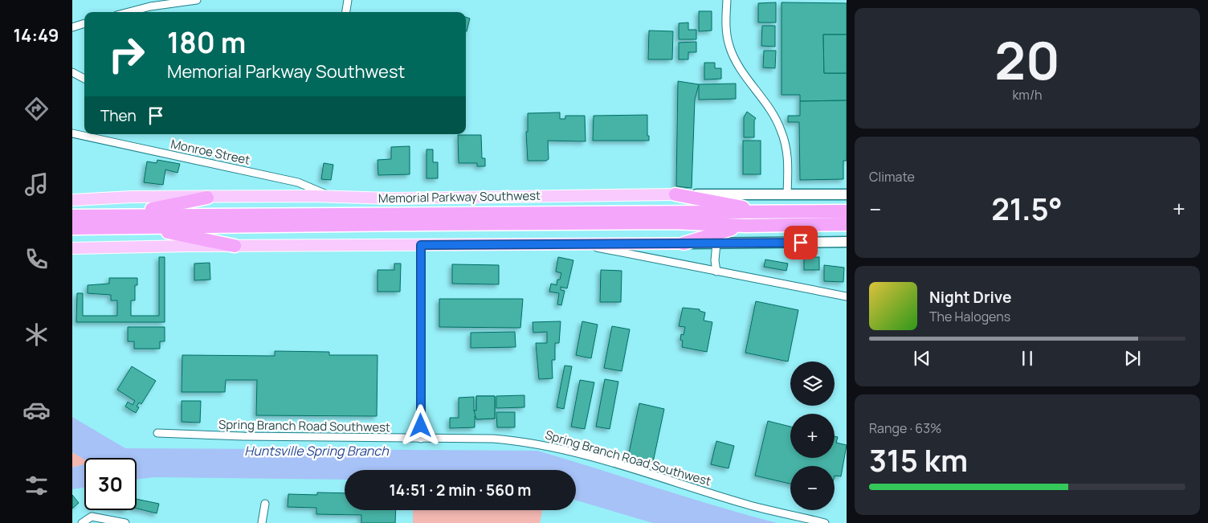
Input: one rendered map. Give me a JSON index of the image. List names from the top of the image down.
{
  "streets": {
    "highway": ["Memorial Parkway Southwest"],
    "street": ["Monroe Street", "Spring Branch Road Southwest"]
  },
  "crossings": [
    ["Monroe Street", "Memorial Parkway Southwest"]
  ],
  "water": ["Huntsville Spring Branch"],
  "page": {
    "tabs": "14:49",
    "tile": [
      ["20", "km/h"],
      "Climate",
      ["Range · 63%", "315 km"]
    ],
    "turn": ["180 m", "Memorial Parkway Southwest"],
    "then": "Then",
    "heat": ["−", "21.5°", "+"],
    "song": ["Night Drive", "The Halogens"],
    "map_buttons": ["+", "−"],
    "limit": "30",
    "trip": "14:51 · 2 min · 560 m"
  }
}
